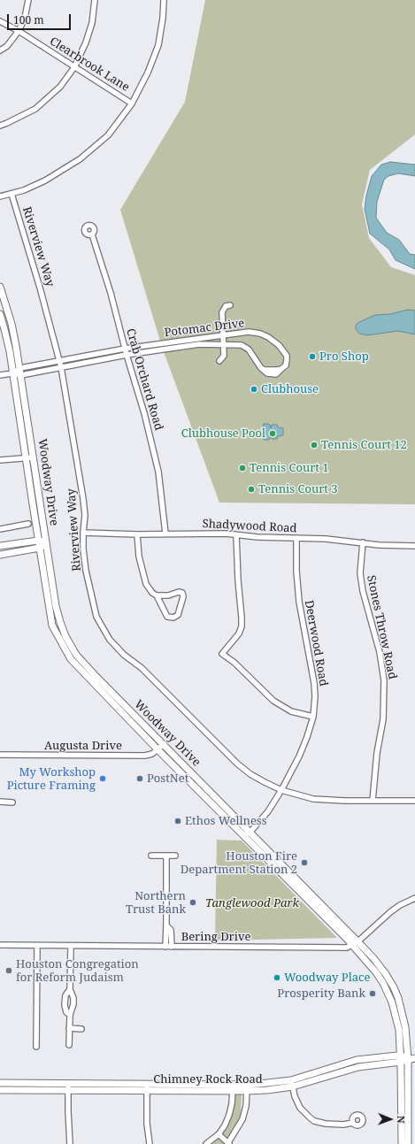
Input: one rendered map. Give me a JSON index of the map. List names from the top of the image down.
{
  "streets": {
    "main road": ["Woodway Drive", "Chimney Rock Road"],
    "street": [
      "Clearbrook Lane",
      "Riverview Way",
      "Potomac Drive",
      "Crab Orchard Road",
      "Shadywood Road",
      "Stones Throw Road",
      "Deerwood Road",
      "Augusta Drive",
      "Bering Drive"
    ]
  },
  "crossings": [
    ["Riverview Way", "Potomac Drive"],
    ["Riverview Way", "Shadywood Road"],
    ["Riverview Way", "Stones Throw Road"],
    ["Riverview Way", "Deerwood Road"],
    ["Potomac Drive", "Crab Orchard Road"],
    ["Potomac Drive", "Woodway Drive"],
    ["Crab Orchard Road", "Shadywood Road"],
    ["Woodway Drive", "Deerwood Road"],
    ["Woodway Drive", "Augusta Drive"],
    ["Woodway Drive", "Bering Drive"],
    ["Woodway Drive", "Chimney Rock Road"],
    ["Shadywood Road", "Stones Throw Road"],
    ["Shadywood Road", "Deerwood Road"]
  ],
  "parks": ["Tanglewood Park"],
  "places": [
    "Pro Shop",
    "Clubhouse",
    "Clubhouse Pool",
    "Tennis Court 12",
    "Tennis Court 1",
    "Tennis Court 3",
    "My Workshop Picture Framing",
    "PostNet",
    "Ethos Wellness",
    "Houston Fire Department Station 2",
    "Northern Trust Bank",
    "Houston Congregation for Reform Judaism",
    "Woodway Place",
    "Prosperity Bank"
  ],
  "scale_bar": "100 m",
  "north": "right"
}
